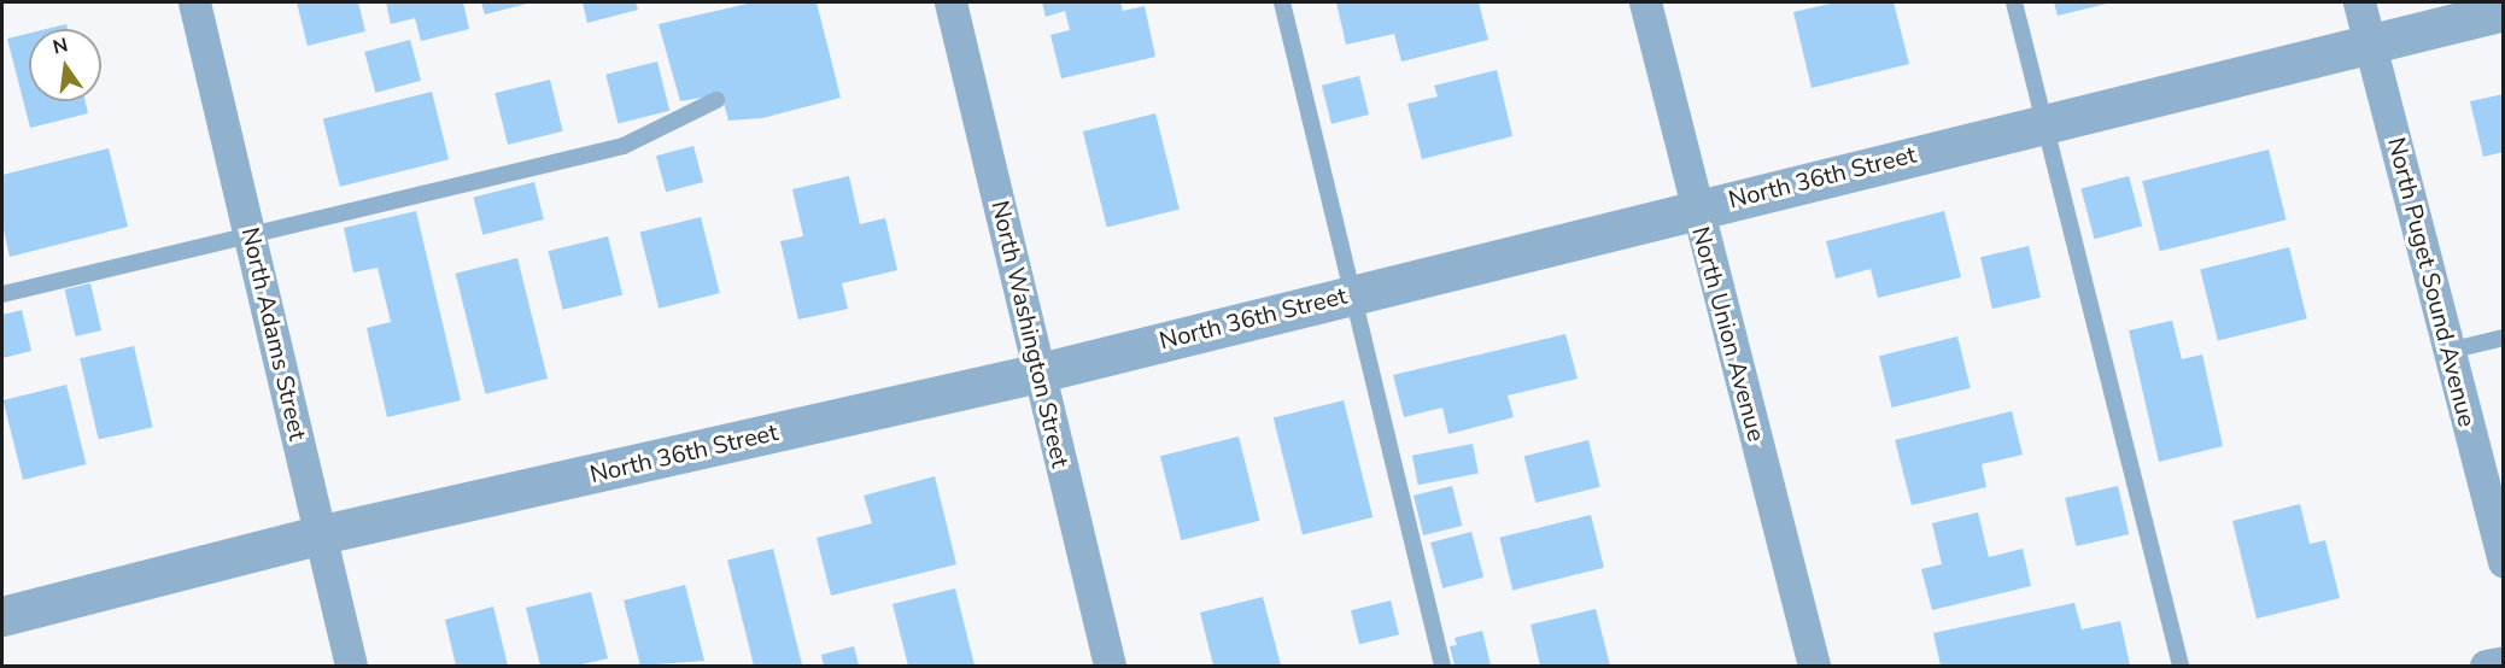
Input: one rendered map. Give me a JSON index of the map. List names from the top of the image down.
{
  "streets": {
    "street": [
      "North 36th Street",
      "North Puget Sound Avenue",
      "North Adams Street",
      "North Washington Street",
      "North Union Avenue"
    ]
  },
  "crossings": [
    ["North 36th Street", "North Puget Sound Avenue"],
    ["North 36th Street", "North Adams Street"],
    ["North 36th Street", "North Washington Street"],
    ["North 36th Street", "North Union Avenue"]
  ],
  "north": "top"
}
